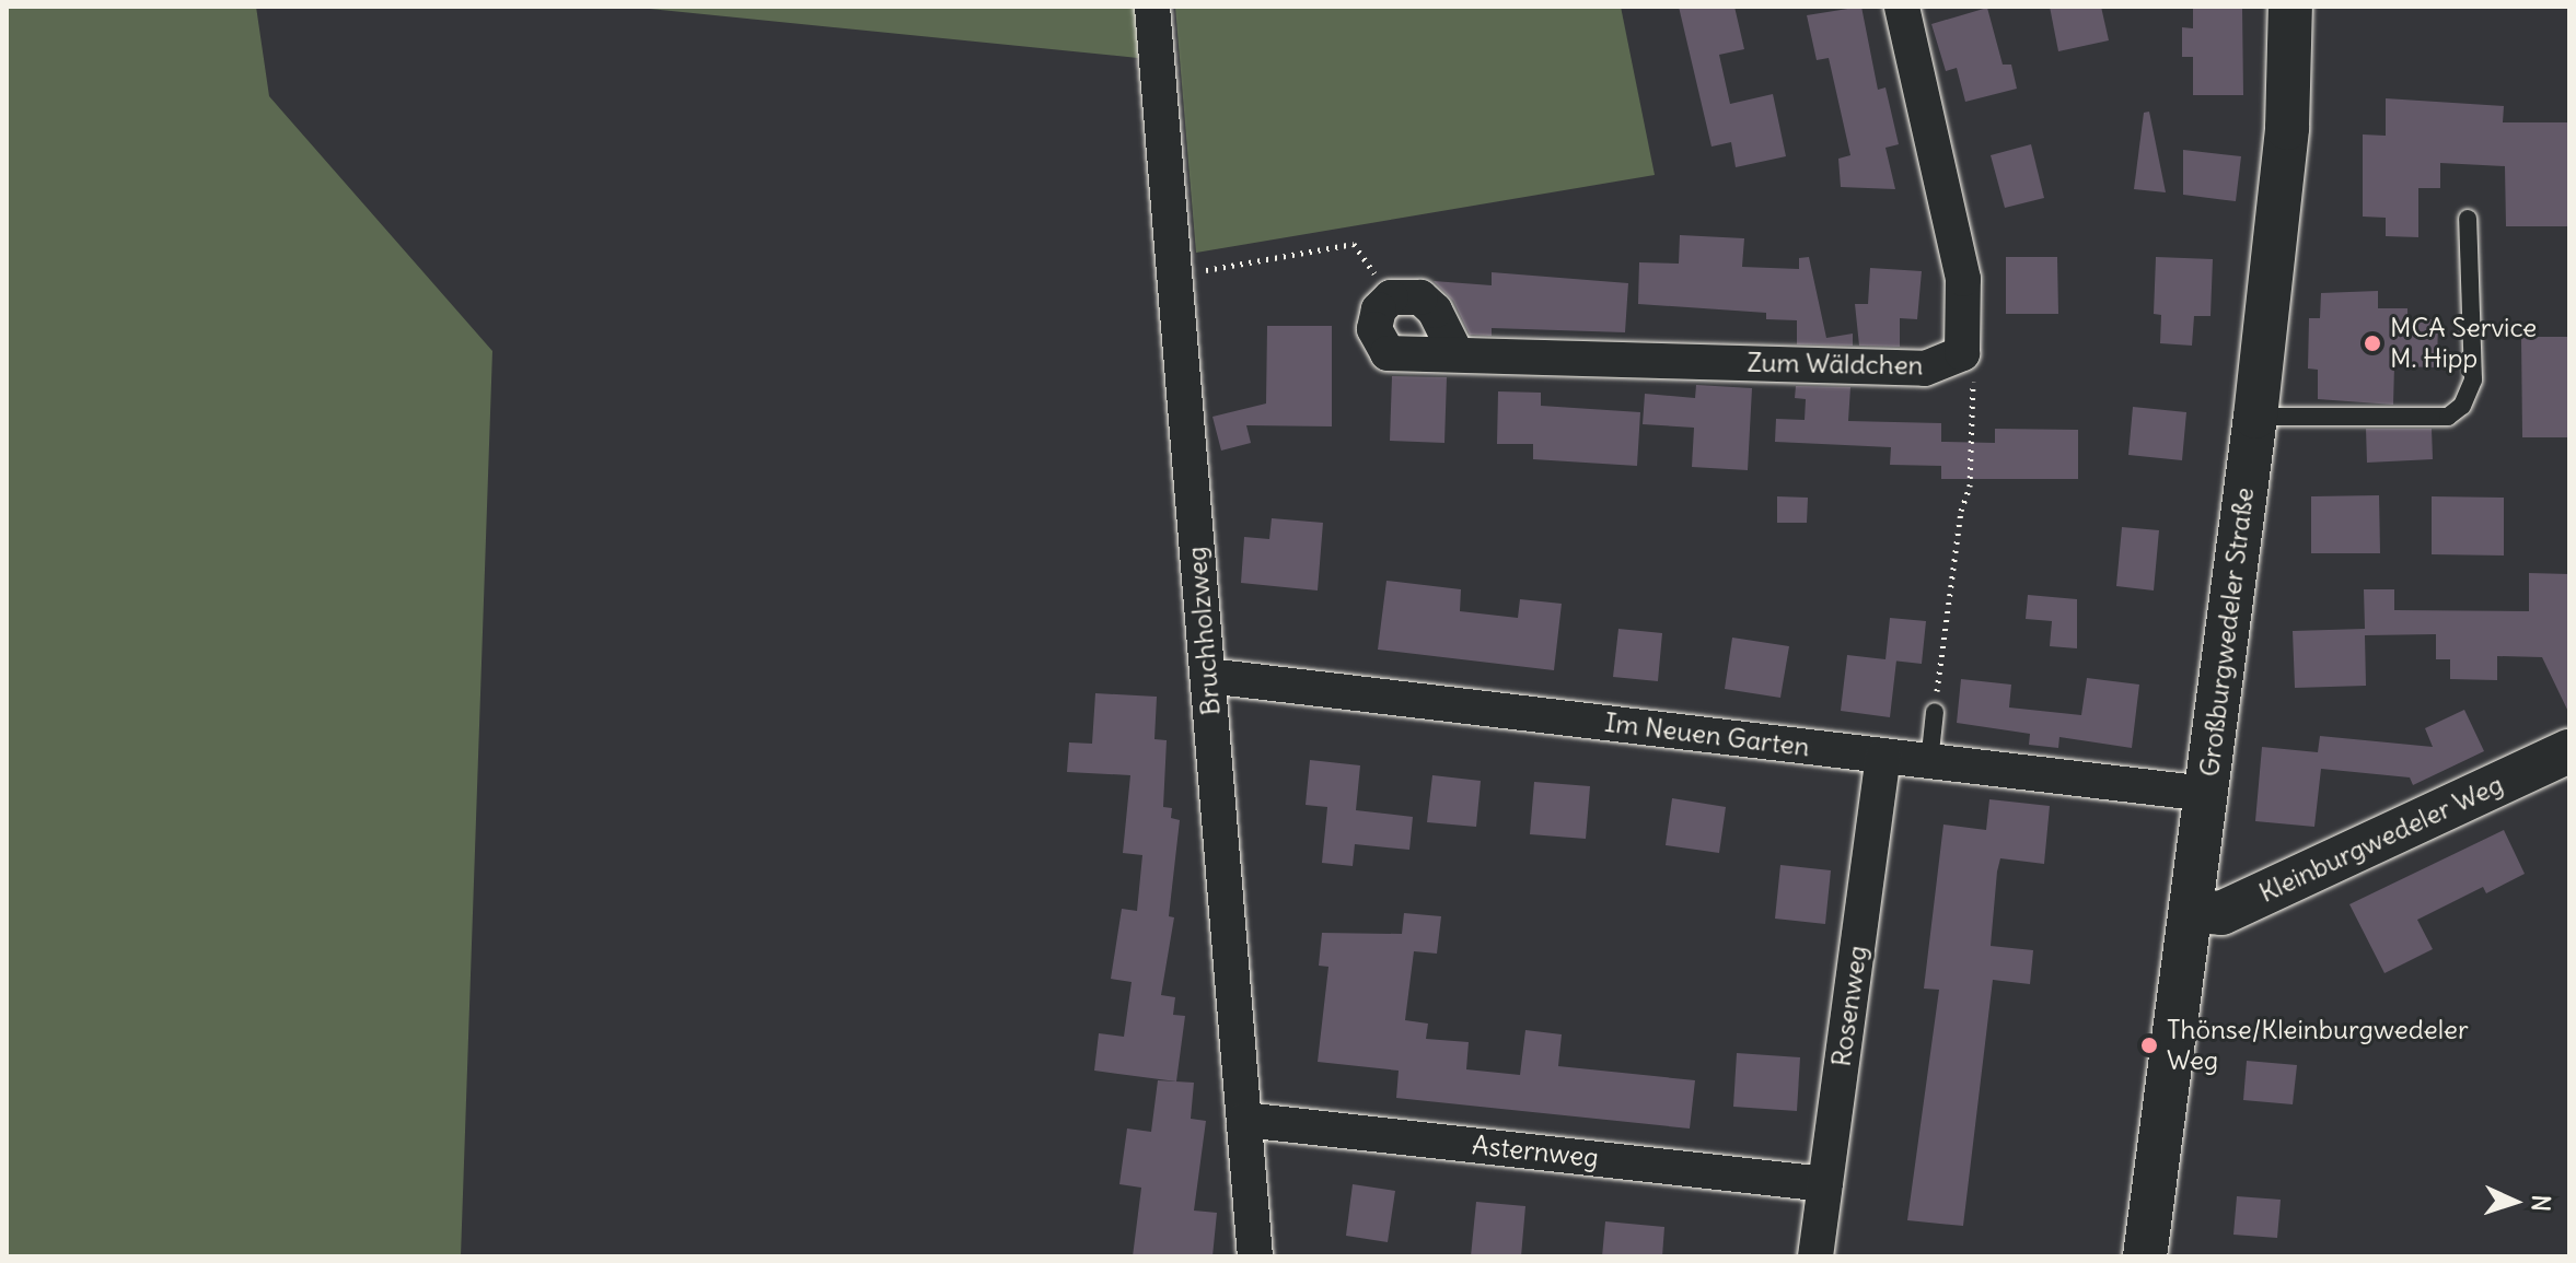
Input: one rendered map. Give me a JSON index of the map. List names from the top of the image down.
{
  "streets": {
    "street": [
      "Zum Wäldchen",
      "Bruchholzweg",
      "Großburgwedeler Straße",
      "Im Neuen Garten",
      "Kleinburgwedeler Weg",
      "Rosenweg",
      "Asternweg"
    ]
  },
  "crossings": [
    ["Bruchholzweg", "Im Neuen Garten"],
    ["Bruchholzweg", "Asternweg"],
    ["Großburgwedeler Straße", "Im Neuen Garten"],
    ["Großburgwedeler Straße", "Kleinburgwedeler Weg"],
    ["Im Neuen Garten", "Rosenweg"],
    ["Rosenweg", "Asternweg"]
  ],
  "places": ["MCA Service M. Hipp", "Thönse/Kleinburgwedeler Weg"],
  "north": "right"
}
